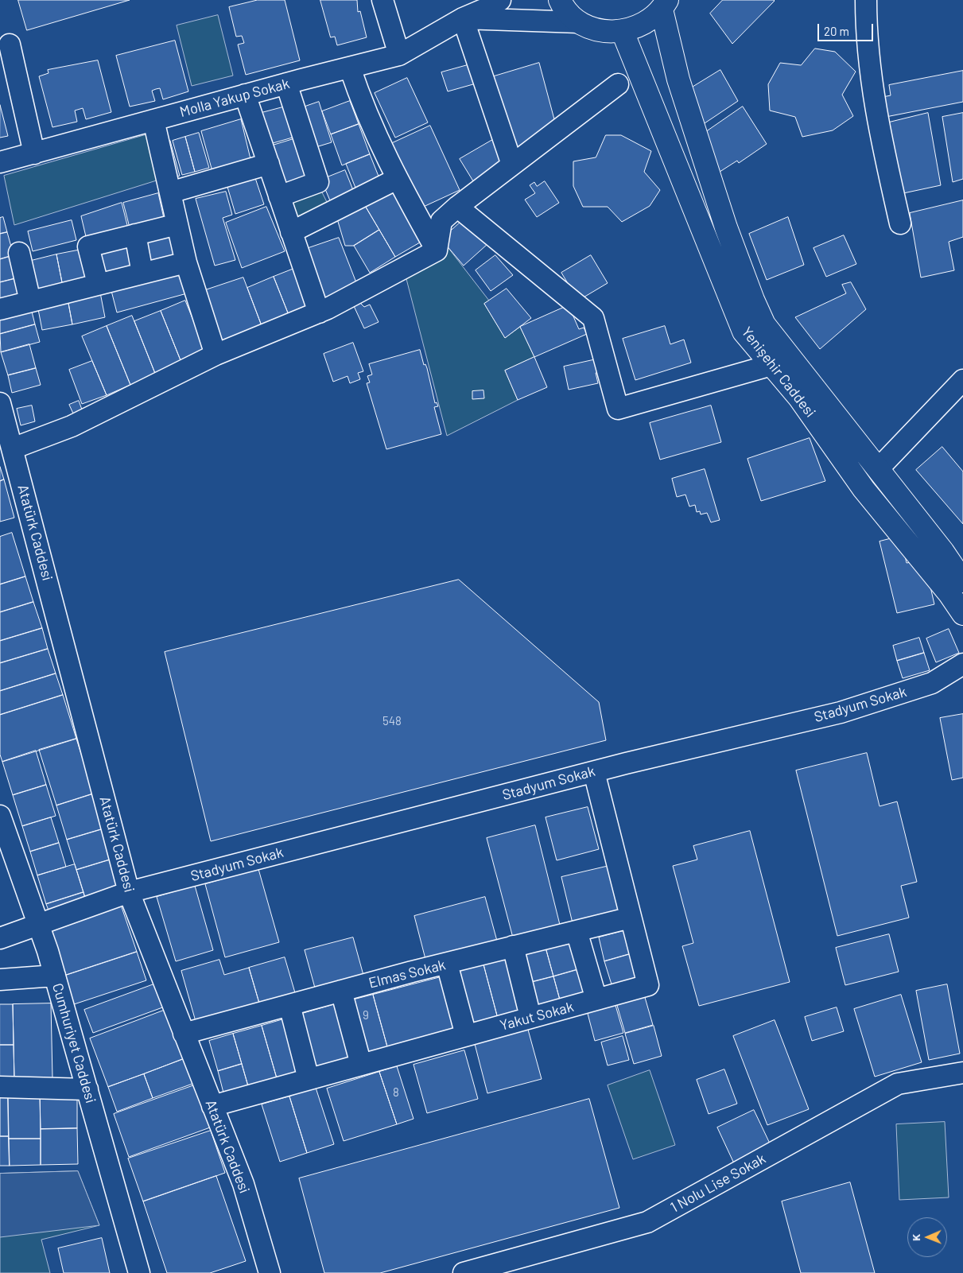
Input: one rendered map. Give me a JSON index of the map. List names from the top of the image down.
{
  "streets": {
    "main road": ["Yenişehir Caddesi"],
    "street": [
      "Molla Yakup Sokak",
      "Atatürk Caddesi",
      "Stadyum Sokak",
      "Elmas Sokak",
      "Yakut Sokak",
      "Cumhuriyet Caddesi",
      "1 Nolu Lise Sokak"
    ]
  },
  "crossings": [
    ["Atatürk Caddesi", "Stadyum Sokak"],
    ["Atatürk Caddesi", "Elmas Sokak"],
    ["Atatürk Caddesi", "Yakut Sokak"],
    ["Stadyum Sokak", "Yakut Sokak"],
    ["Stadyum Sokak", "Cumhuriyet Caddesi"],
    ["Elmas Sokak", "Yakut Sokak"]
  ],
  "house_numbers": ["548", "9", "8"],
  "scale_bar": "20 m",
  "north": "left"
}
